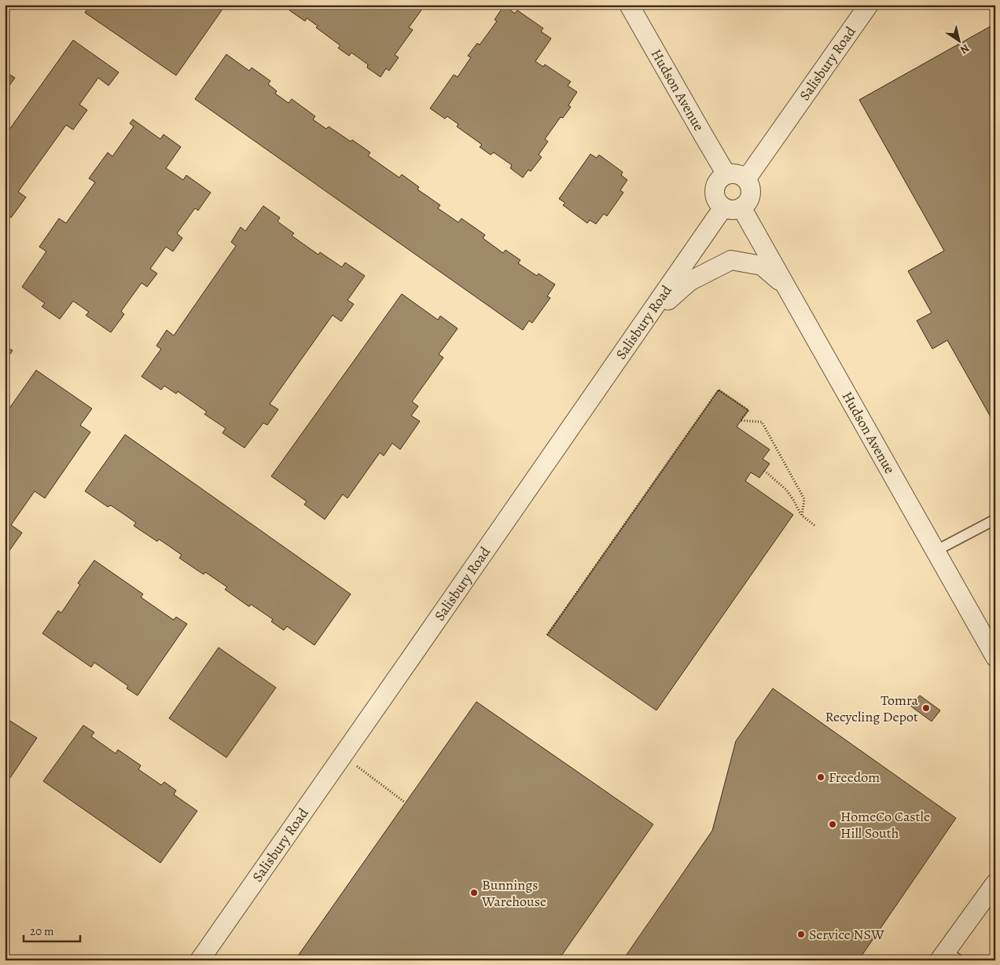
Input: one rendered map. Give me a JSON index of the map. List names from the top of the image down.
{
  "streets": {
    "street": ["Salisbury Road", "Hudson Avenue"]
  },
  "crossings": [
    ["Salisbury Road", "Hudson Avenue"]
  ],
  "places": [
    "Tomra Recycling Depot",
    "Freedom",
    "HomeCo Castle Hill South",
    "Bunnings Warehouse",
    "Service NSW"
  ],
  "scale_bar": "20 m",
  "north": "bottom right"
}
